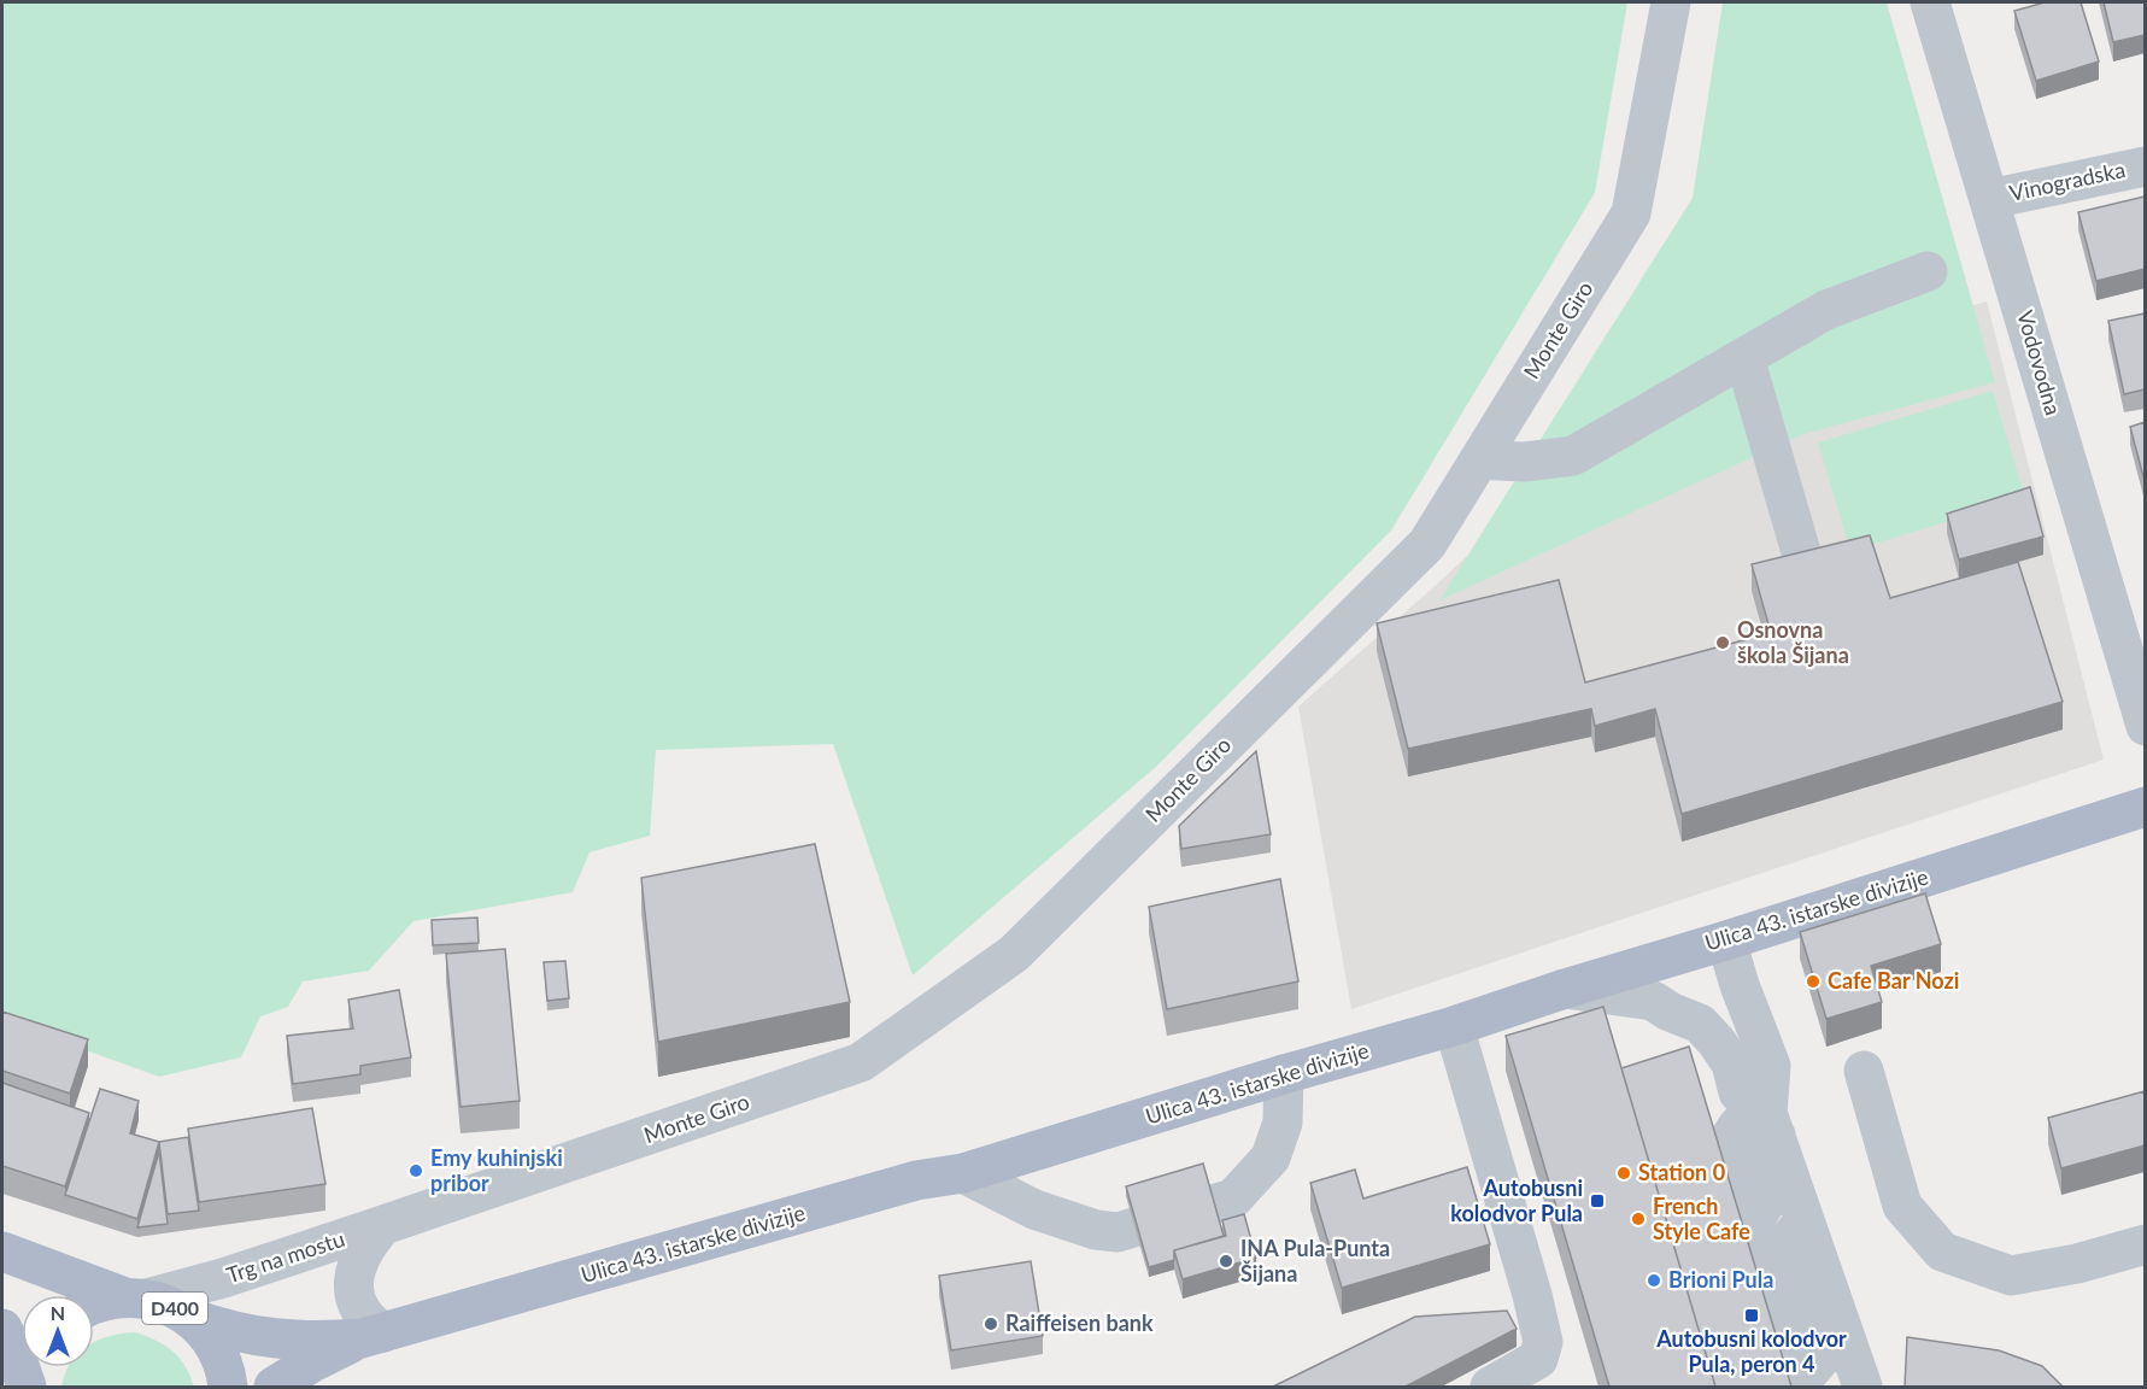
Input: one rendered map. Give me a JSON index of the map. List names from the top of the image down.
{
  "streets": {
    "main road": ["Ulica 43. istarske divizije", "Trg na mostu", "D400"],
    "street": ["Vinogradska", "Monte Giro", "Vodovodna"]
  },
  "crossings": [
    ["Vinogradska", "Vodovodna"],
    ["Monte Giro", "Trg na mostu"],
    ["Ulica 43. istarske divizije", "D400"],
    ["Trg na mostu", "D400"]
  ],
  "places": {
    "other": [
      "Osnovna škola Šijana",
      "Cafe Bar Nozi",
      "Emy kuhinjski pribor",
      "Station 0",
      "French Style Cafe",
      "INA Pula-Punta Šijana",
      "Brioni Pula",
      "Raiffeisen bank"
    ],
    "transit": ["Autobusni kolodvor Pula", "Autobusni kolodvor Pula, peron 4"]
  },
  "north": "top"
}
